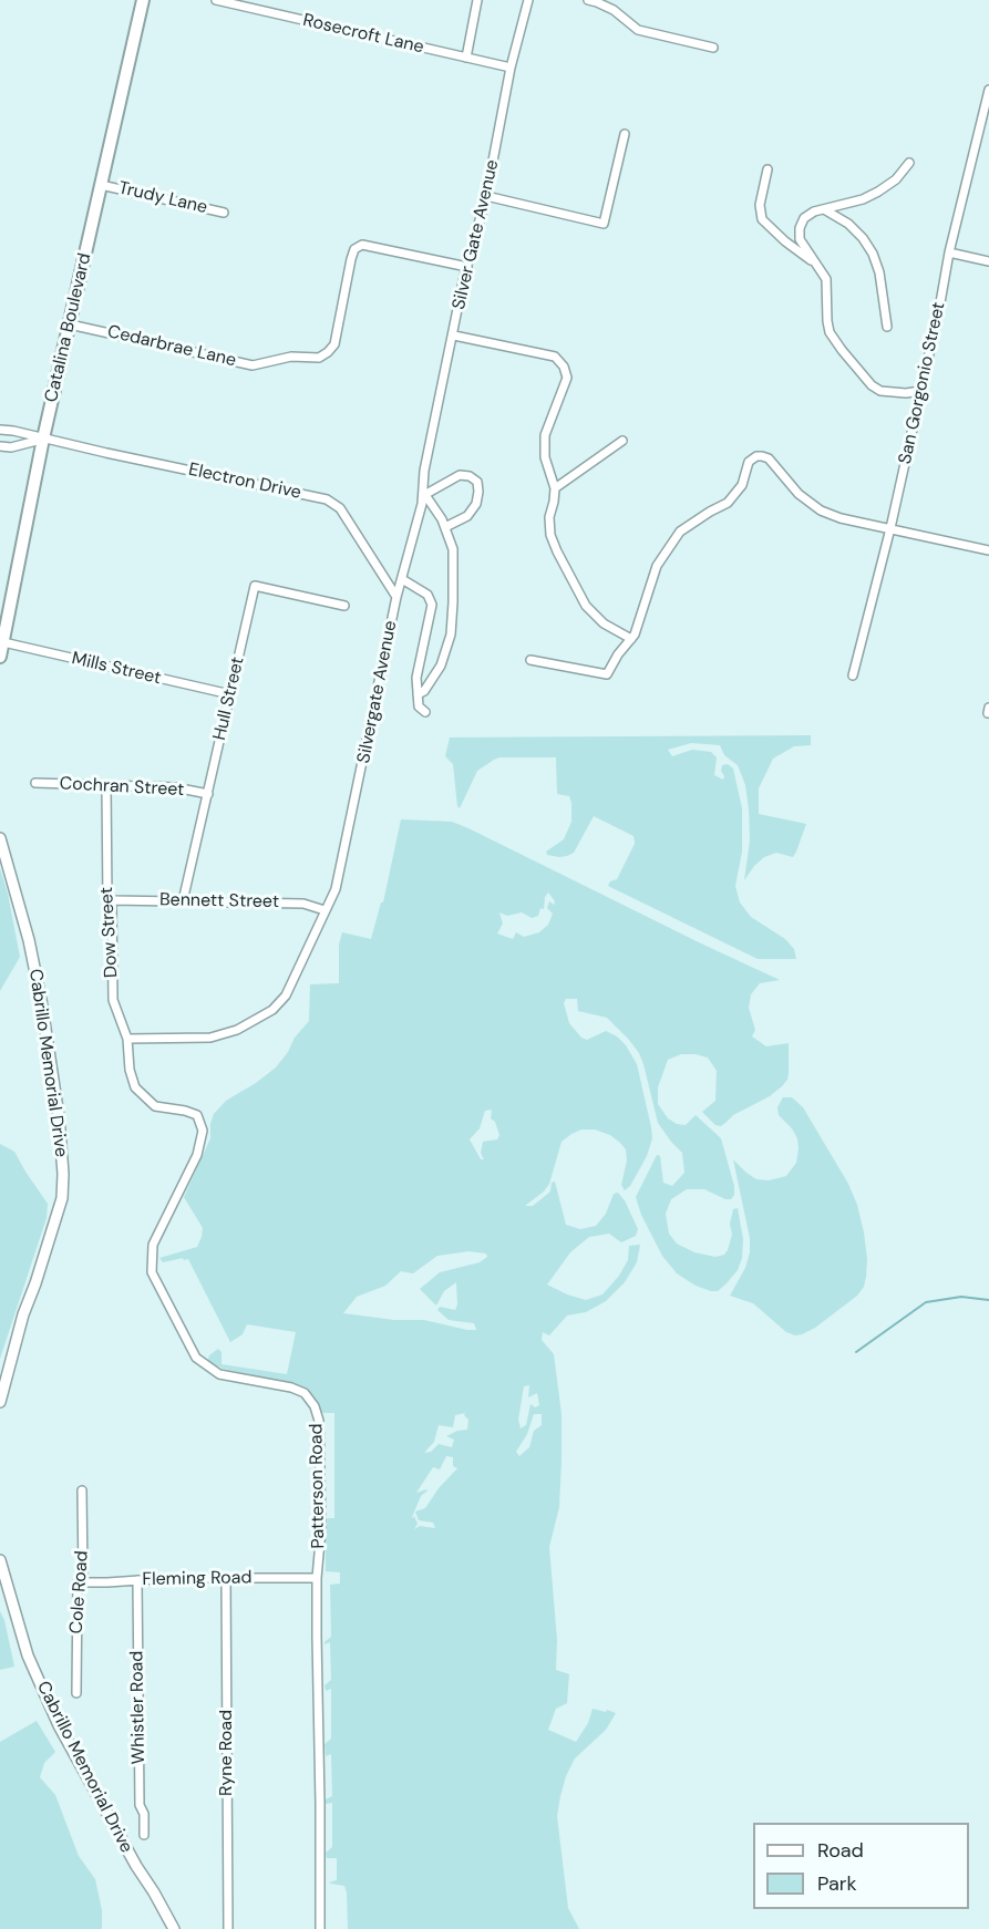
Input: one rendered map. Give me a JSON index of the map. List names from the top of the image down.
{
  "streets": {
    "main road": ["Catalina Boulevard", "Cabrillo Memorial Drive"],
    "street": [
      "Rosecroft Lane",
      "Trudy Lane",
      "Silver Gate Avenue",
      "Cedarbrae Lane",
      "San Gorgonio Street",
      "Electron Drive",
      "Mills Street",
      "Silvergate Avenue",
      "Hull Street",
      "Cochran Street",
      "Bennett Street",
      "Dow Street",
      "Patterson Road",
      "Fleming Road",
      "Cole Road",
      "Whistler Road",
      "Ryne Road"
    ]
  },
  "crossings": [
    ["Rosecroft Lane", "Silver Gate Avenue"],
    ["Trudy Lane", "Catalina Boulevard"],
    ["Silver Gate Avenue", "Cedarbrae Lane"],
    ["Silver Gate Avenue", "Silvergate Avenue"],
    ["Catalina Boulevard", "Cedarbrae Lane"],
    ["Catalina Boulevard", "Electron Drive"],
    ["Catalina Boulevard", "Mills Street"],
    ["Electron Drive", "Silvergate Avenue"],
    ["Mills Street", "Hull Street"],
    ["Silvergate Avenue", "Bennett Street"],
    ["Hull Street", "Cochran Street"],
    ["Hull Street", "Bennett Street"],
    ["Cochran Street", "Dow Street"],
    ["Bennett Street", "Dow Street"],
    ["Dow Street", "Patterson Road"],
    ["Patterson Road", "Fleming Road"],
    ["Fleming Road", "Cole Road"],
    ["Fleming Road", "Whistler Road"],
    ["Fleming Road", "Ryne Road"]
  ],
  "legend": ["Road", "Park"]
}
